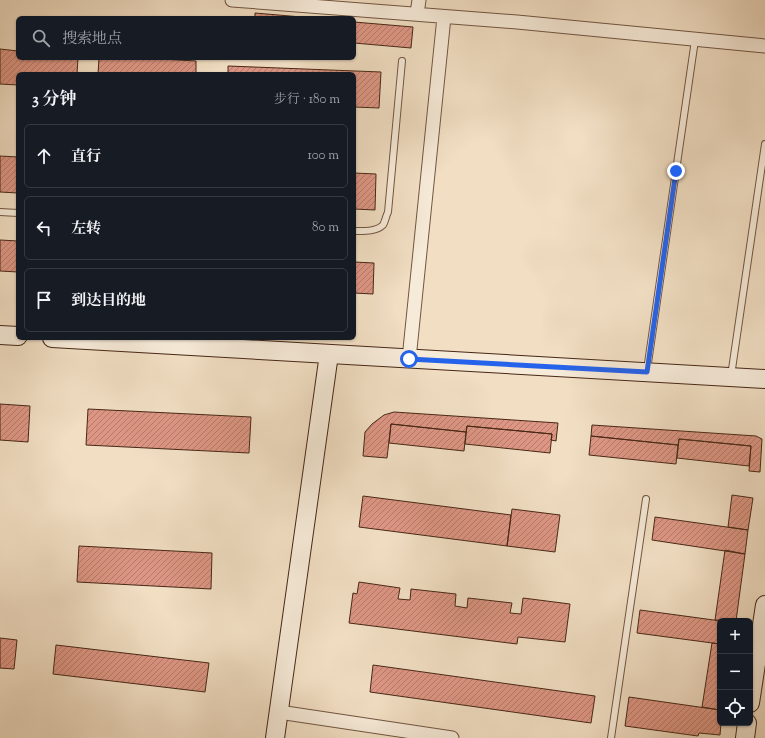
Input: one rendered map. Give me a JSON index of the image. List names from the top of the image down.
{
  "page": {
    "search": "搜索地点",
    "heading": ["3 分钟", "步行 · 180 m"],
    "list": [
      ["直行", "100 m"],
      ["左转", "80 m"],
      "到达目的地"
    ],
    "map_buttons": ["+", "−"]
  }
}
